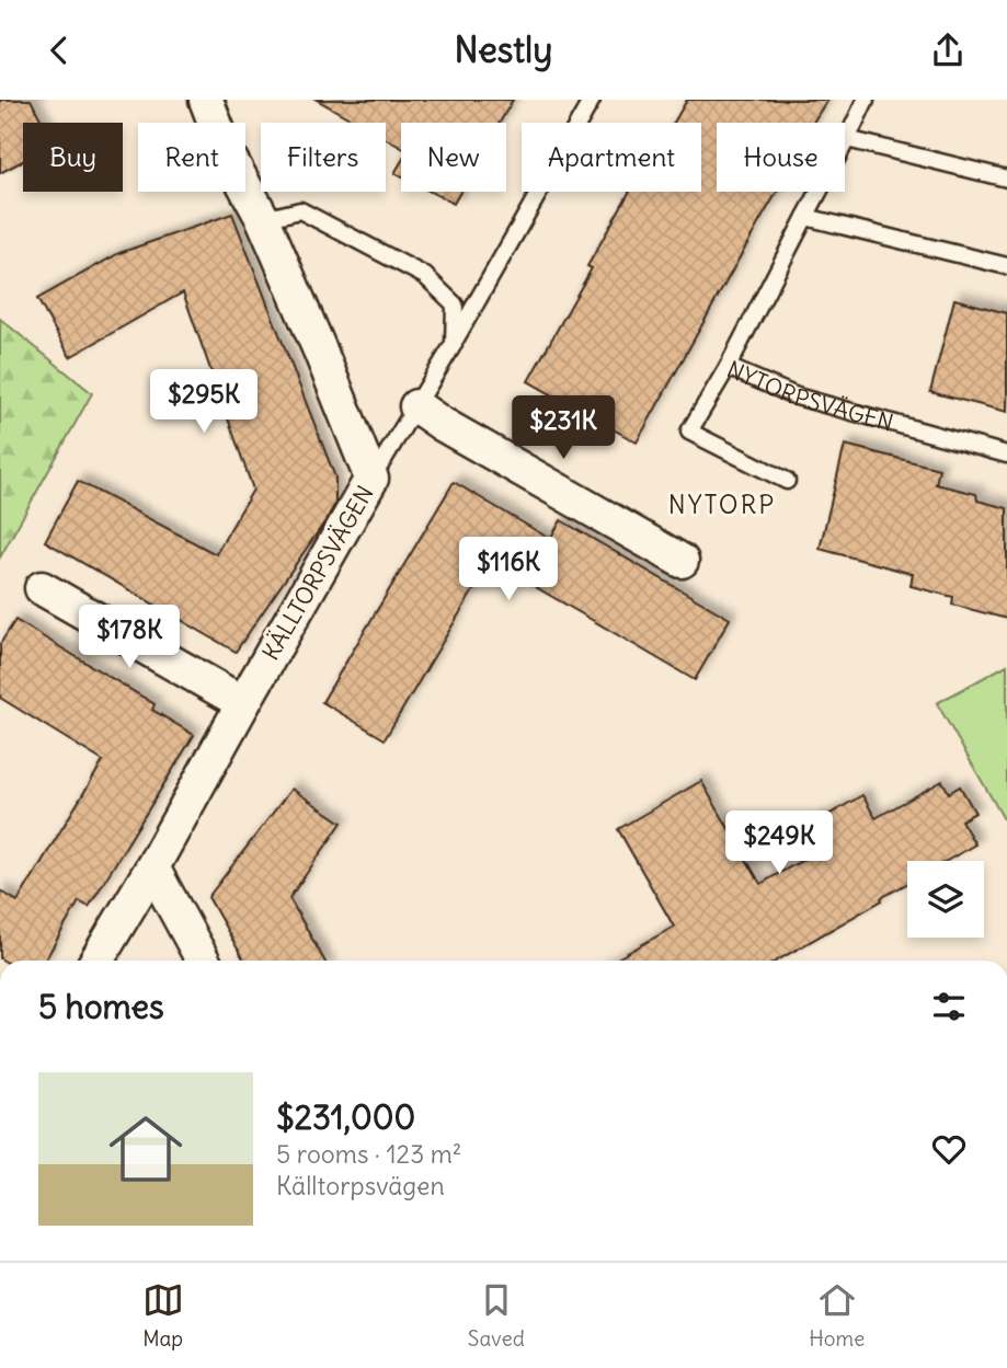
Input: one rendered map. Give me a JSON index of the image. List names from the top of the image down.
{
  "streets": {
    "street": ["KÄLLTORPSVÄGEN"],
    "lane": ["NYTORPSVÄGEN"]
  },
  "districts": ["NYTORP"],
  "page": {
    "header": "Nestly",
    "chip": [
      "Buy",
      "Rent",
      "Filters",
      "New",
      "Apartment",
      "House"
    ],
    "price": [
      "$295K",
      "$231K",
      "$116K",
      "$178K",
      "$249K"
    ],
    "heading": "5 homes",
    "list": [
      {
        "name": "$231,000",
        "note": "5 rooms · 123 m² · Källtorpsvägen"
      }
    ],
    "tabs": ["Map", "Saved", "Home"]
  }
}
